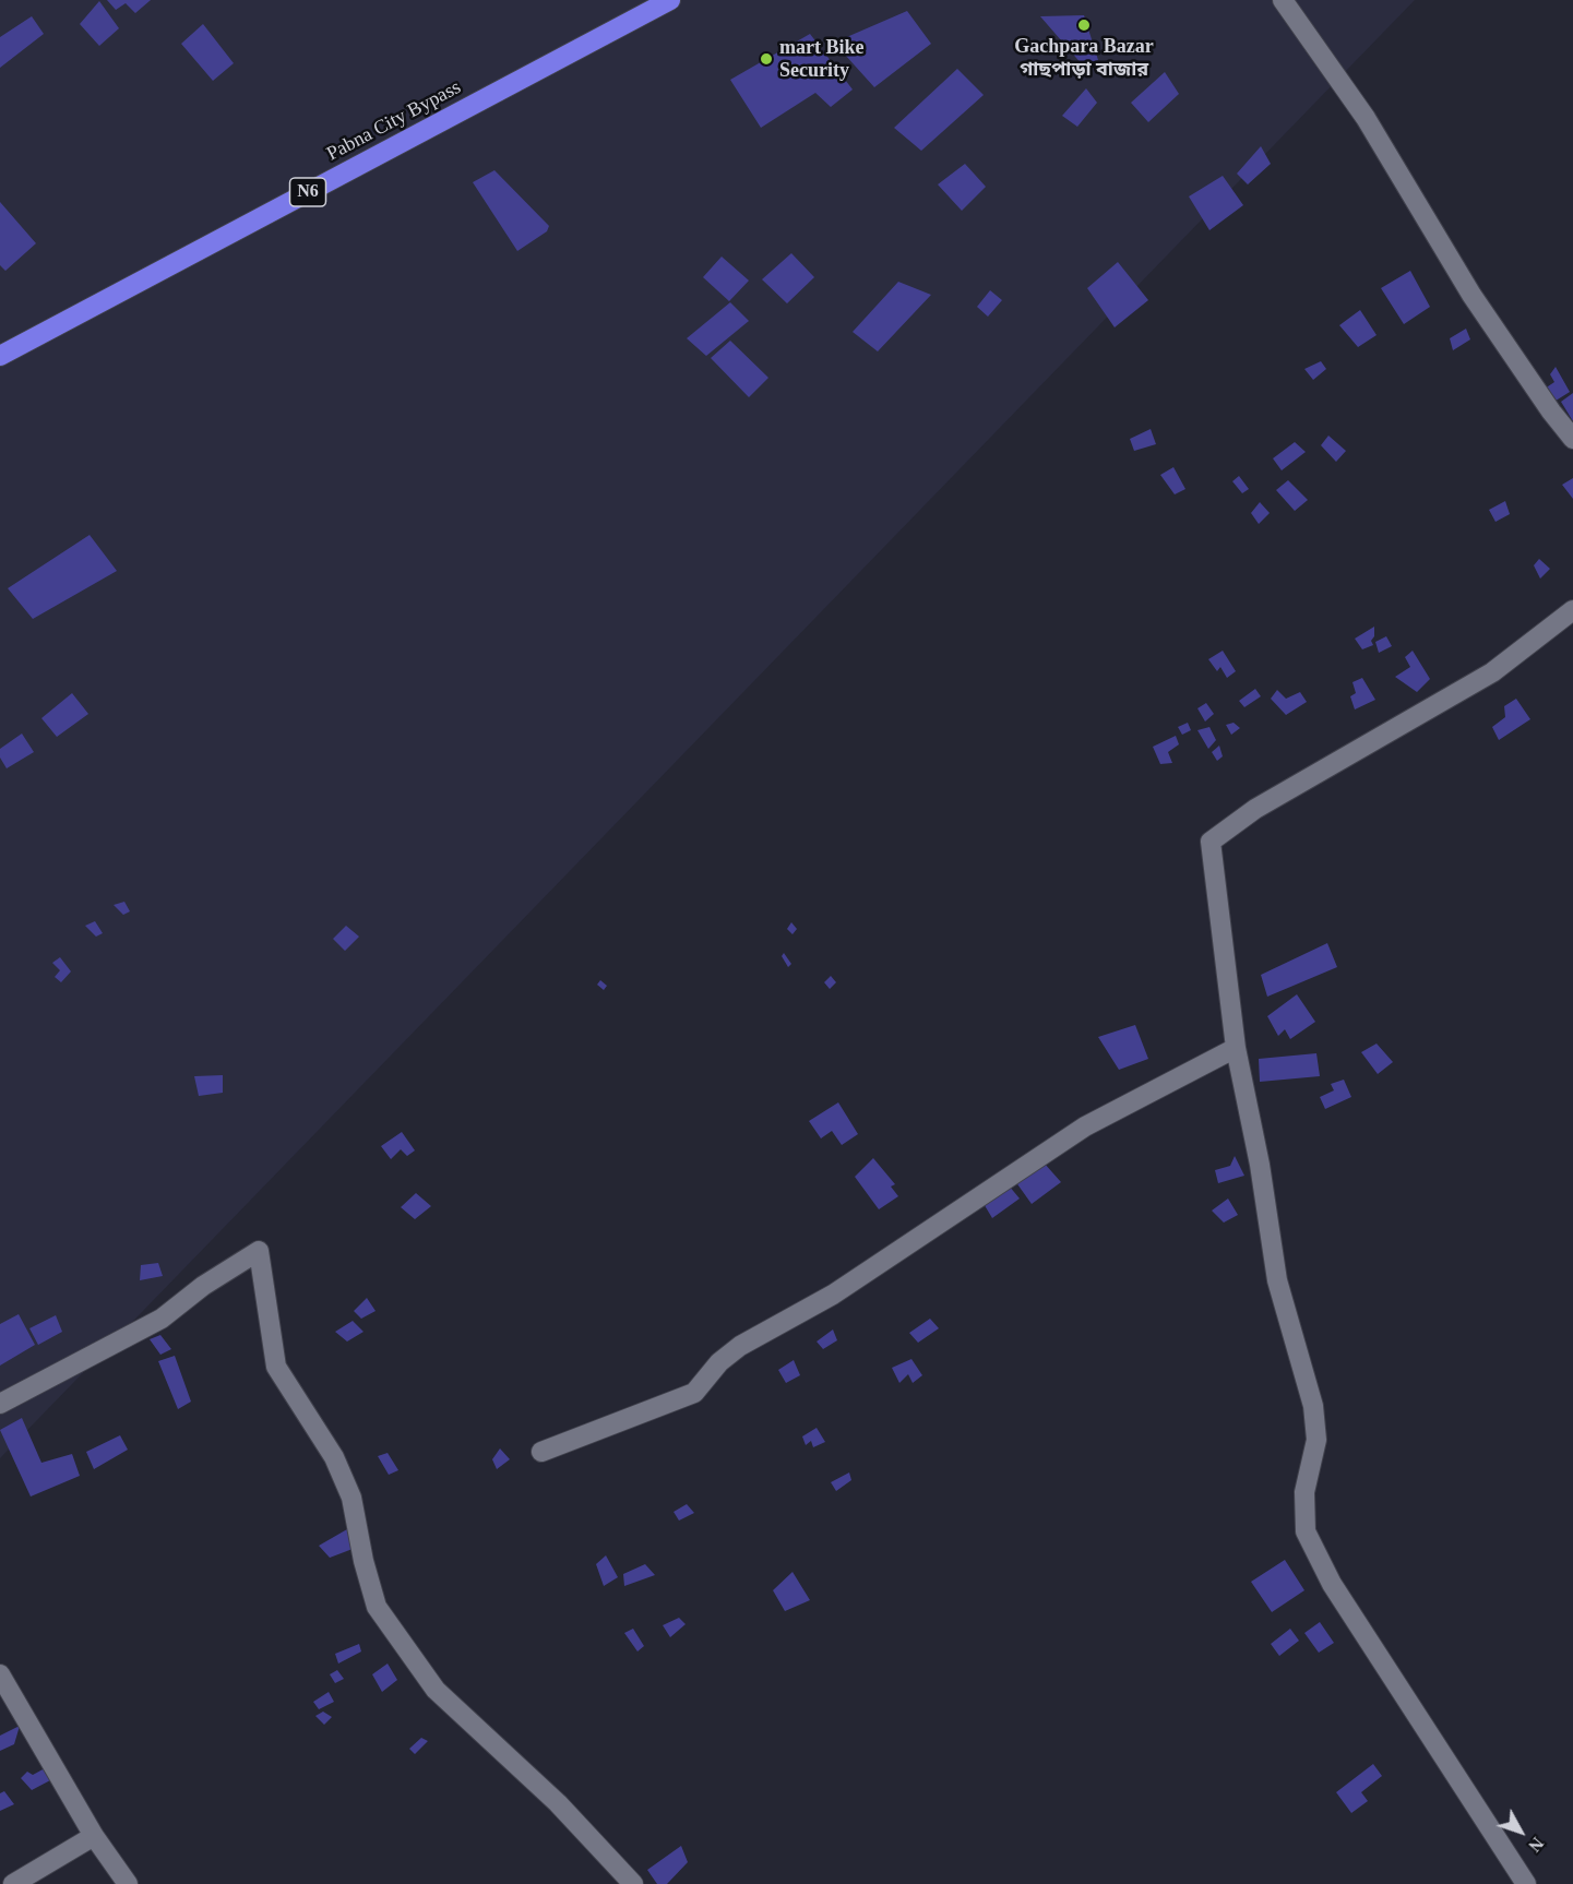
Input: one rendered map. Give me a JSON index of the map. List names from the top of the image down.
{
  "streets": {
    "highway": ["Pabna City Bypass", "N6"]
  },
  "places": ["Gachpara Bazar গাছপাড়া বাজার", "mart Bike Security"],
  "north": "bottom right"
}
